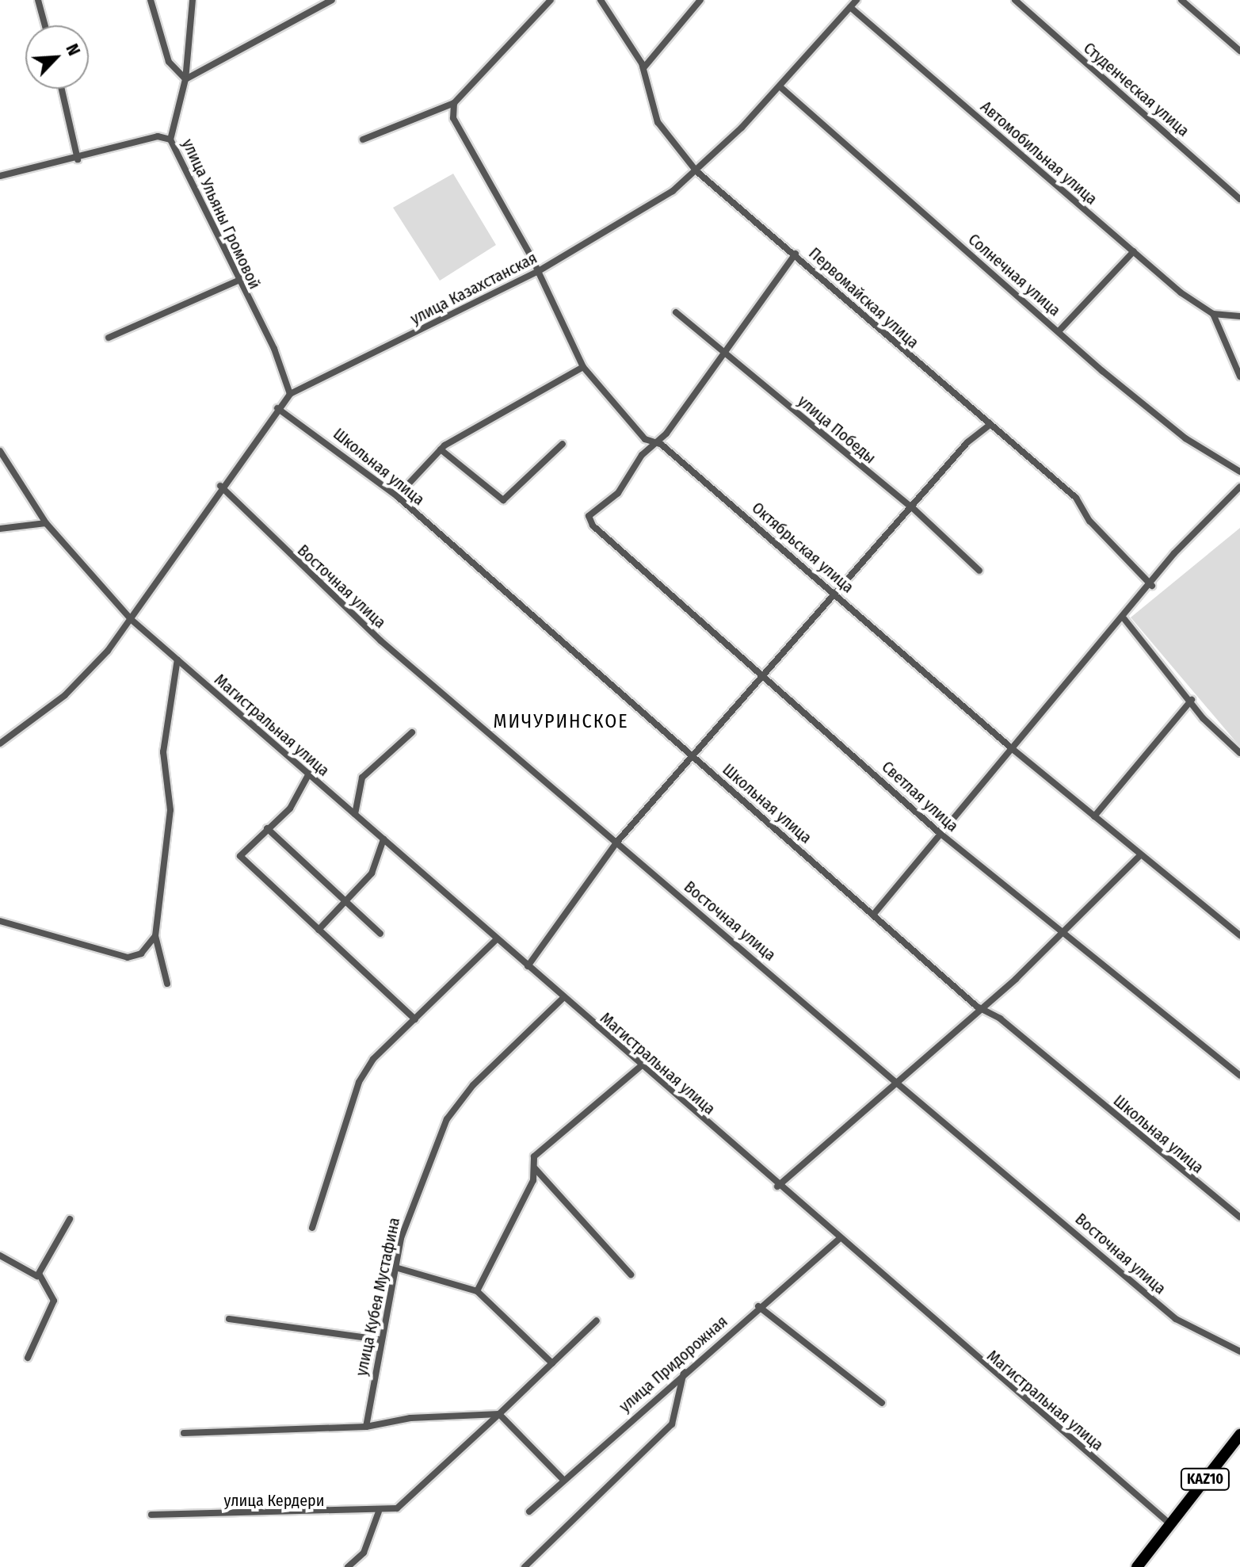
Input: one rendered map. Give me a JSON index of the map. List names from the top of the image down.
{
  "streets": {
    "highway": ["KAZ10"],
    "street": [
      "Студенческая улица",
      "Автомобильная улица",
      "улица Ульяны Громовой",
      "Солнечная улица",
      "улица Казахстанская",
      "Первомайская улица",
      "улица Победы",
      "Школьная улица",
      "Октябрьская улица",
      "Восточная улица",
      "Магистральная улица",
      "Светлая улица",
      "улица Кубея Мустафина",
      "улица Придорожная",
      "улица Кердери"
    ]
  },
  "crossings": [
    ["Автомобильная улица", "улица Казахстанская"],
    ["улица Ульяны Громовой", "улица Казахстанская"],
    ["Солнечная улица", "улица Казахстанская"],
    ["улица Казахстанская", "Первомайская улица"],
    ["улица Казахстанская", "Школьная улица"],
    ["улица Казахстанская", "Октябрьская улица"],
    ["улица Казахстанская", "Восточная улица"],
    ["улица Казахстанская", "Магистральная улица"],
    ["Октябрьская улица", "Светлая улица"],
    ["Магистральная улица", "улица Кубея Мустафина"],
    ["Магистральная улица", "улица Придорожная"],
    ["Магистральная улица", "KAZ10"]
  ],
  "districts": ["МИЧУРИНСКОЕ"],
  "north": "top right"
}
